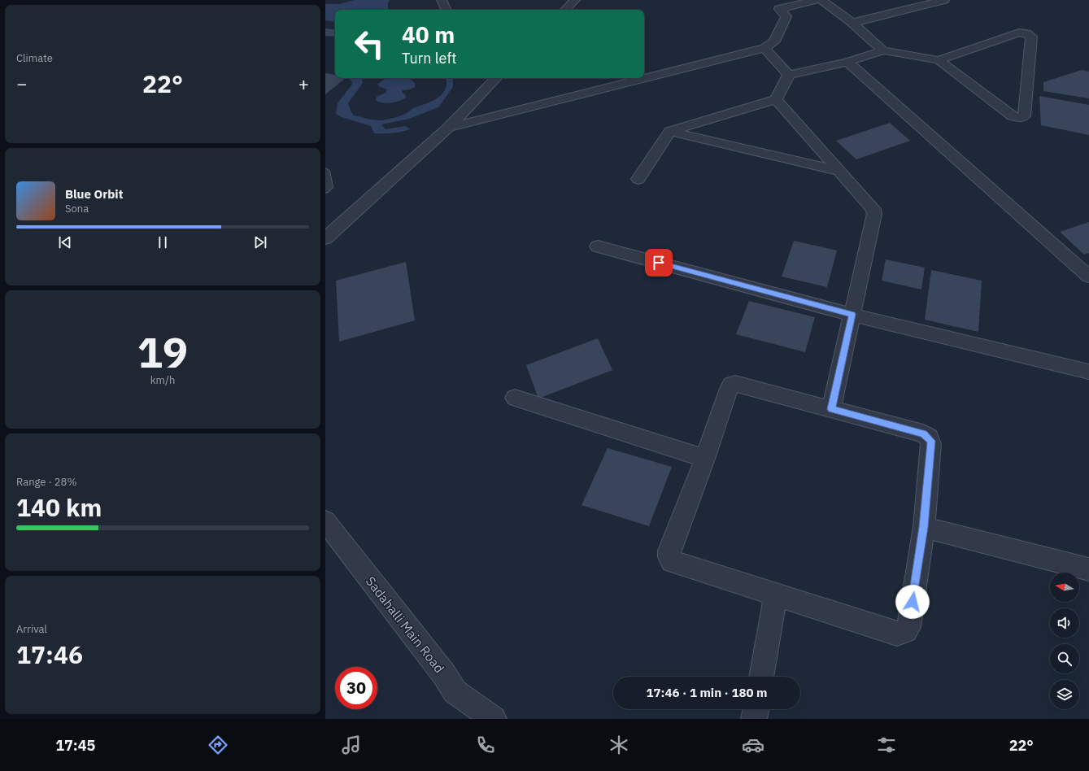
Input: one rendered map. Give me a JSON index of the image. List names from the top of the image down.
{
  "streets": {
    "street": ["Sadahalli Main Road"]
  },
  "north": "left",
  "page": {
    "tile": [
      "Climate",
      ["19", "km/h"],
      ["Range · 28%", "140 km"],
      ["Arrival", "17:46"]
    ],
    "turn": ["40 m", "Turn left"],
    "heat": ["−", "22°", "+"],
    "song": ["Blue Orbit", "Sona"],
    "limit": "30",
    "trip": "17:46 · 1 min · 180 m",
    "tabs": ["17:45", "22°"]
  }
}
